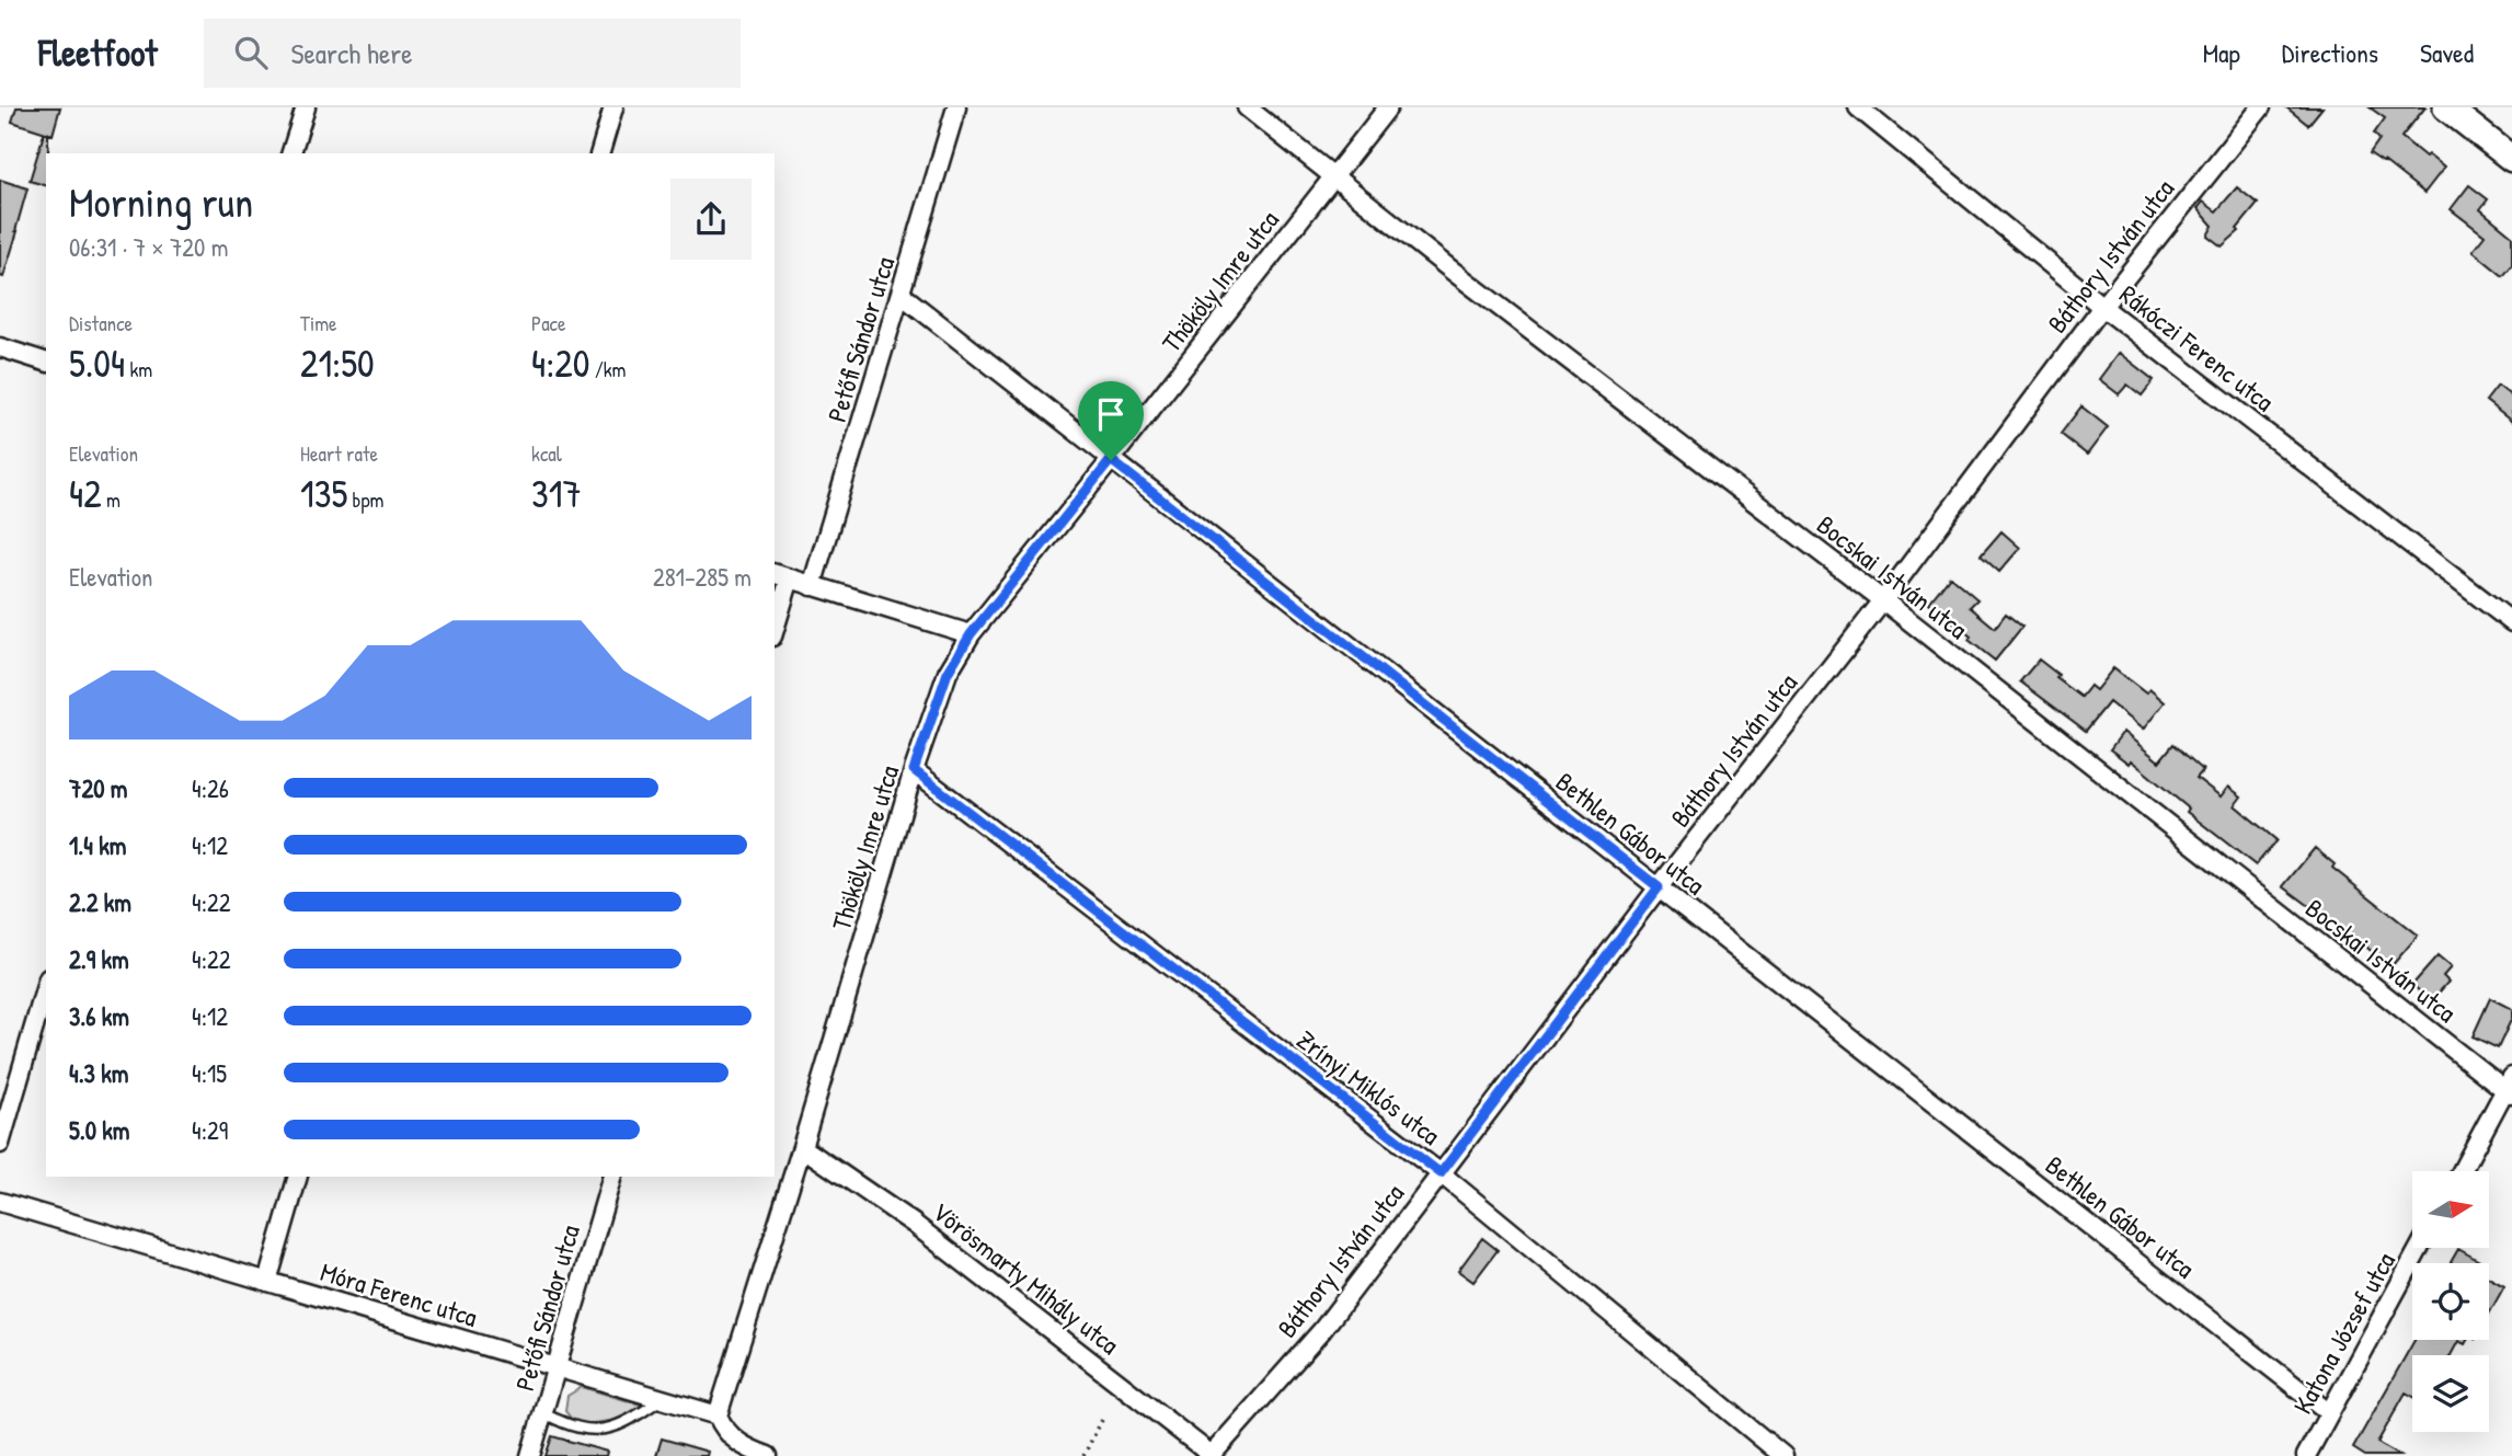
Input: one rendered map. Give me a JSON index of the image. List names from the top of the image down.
{
  "streets": {
    "street": [
      "Báthory István utca",
      "Thököly Imre utca",
      "Petőfi Sándor utca",
      "Rákóczi Ferenc utca",
      "Bocskai István utca",
      "Bethlen Gábor utca",
      "Zrínyi Miklós utca",
      "Vörösmarty Mihály utca",
      "Móra Ferenc utca",
      "Katona József utca"
    ]
  },
  "crossings": [
    ["Báthory István utca", "Rákóczi Ferenc utca"],
    ["Báthory István utca", "Bocskai István utca"],
    ["Báthory István utca", "Bethlen Gábor utca"],
    ["Báthory István utca", "Zrínyi Miklós utca"],
    ["Báthory István utca", "Vörösmarty Mihály utca"],
    ["Thököly Imre utca", "Bocskai István utca"],
    ["Thököly Imre utca", "Bethlen Gábor utca"],
    ["Thököly Imre utca", "Zrínyi Miklós utca"],
    ["Thököly Imre utca", "Vörösmarty Mihály utca"],
    ["Thököly Imre utca", "Móra Ferenc utca"],
    ["Petőfi Sándor utca", "Bethlen Gábor utca"],
    ["Petőfi Sándor utca", "Móra Ferenc utca"],
    ["Bethlen Gábor utca", "Katona József utca"]
  ],
  "north": "right",
  "page": {
    "header": "Fleetfoot",
    "search": "Search here",
    "nav": ["Map", "Directions", "Saved"],
    "heading": ["Morning run", "06:31 · 7 × 720 m"],
    "stats": [
      ["Distance", "5.04 km"],
      ["Time", "21:50"],
      ["Pace", "4:20 /km"],
      ["Elevation", "42 m"],
      ["Heart rate", "135 bpm"],
      ["kcal", "317"]
    ],
    "chart": ["Elevation", "281–285 m"],
    "list": [
      {
        "name": "720 m",
        "note": "4:26"
      },
      {
        "name": "1.4 km",
        "note": "4:12"
      },
      {
        "name": "2.2 km",
        "note": "4:22"
      },
      {
        "name": "2.9 km",
        "note": "4:22"
      },
      {
        "name": "3.6 km",
        "note": "4:12"
      },
      {
        "name": "4.3 km",
        "note": "4:15"
      },
      {
        "name": "5.0 km",
        "note": "4:29"
      }
    ]
  }
}
